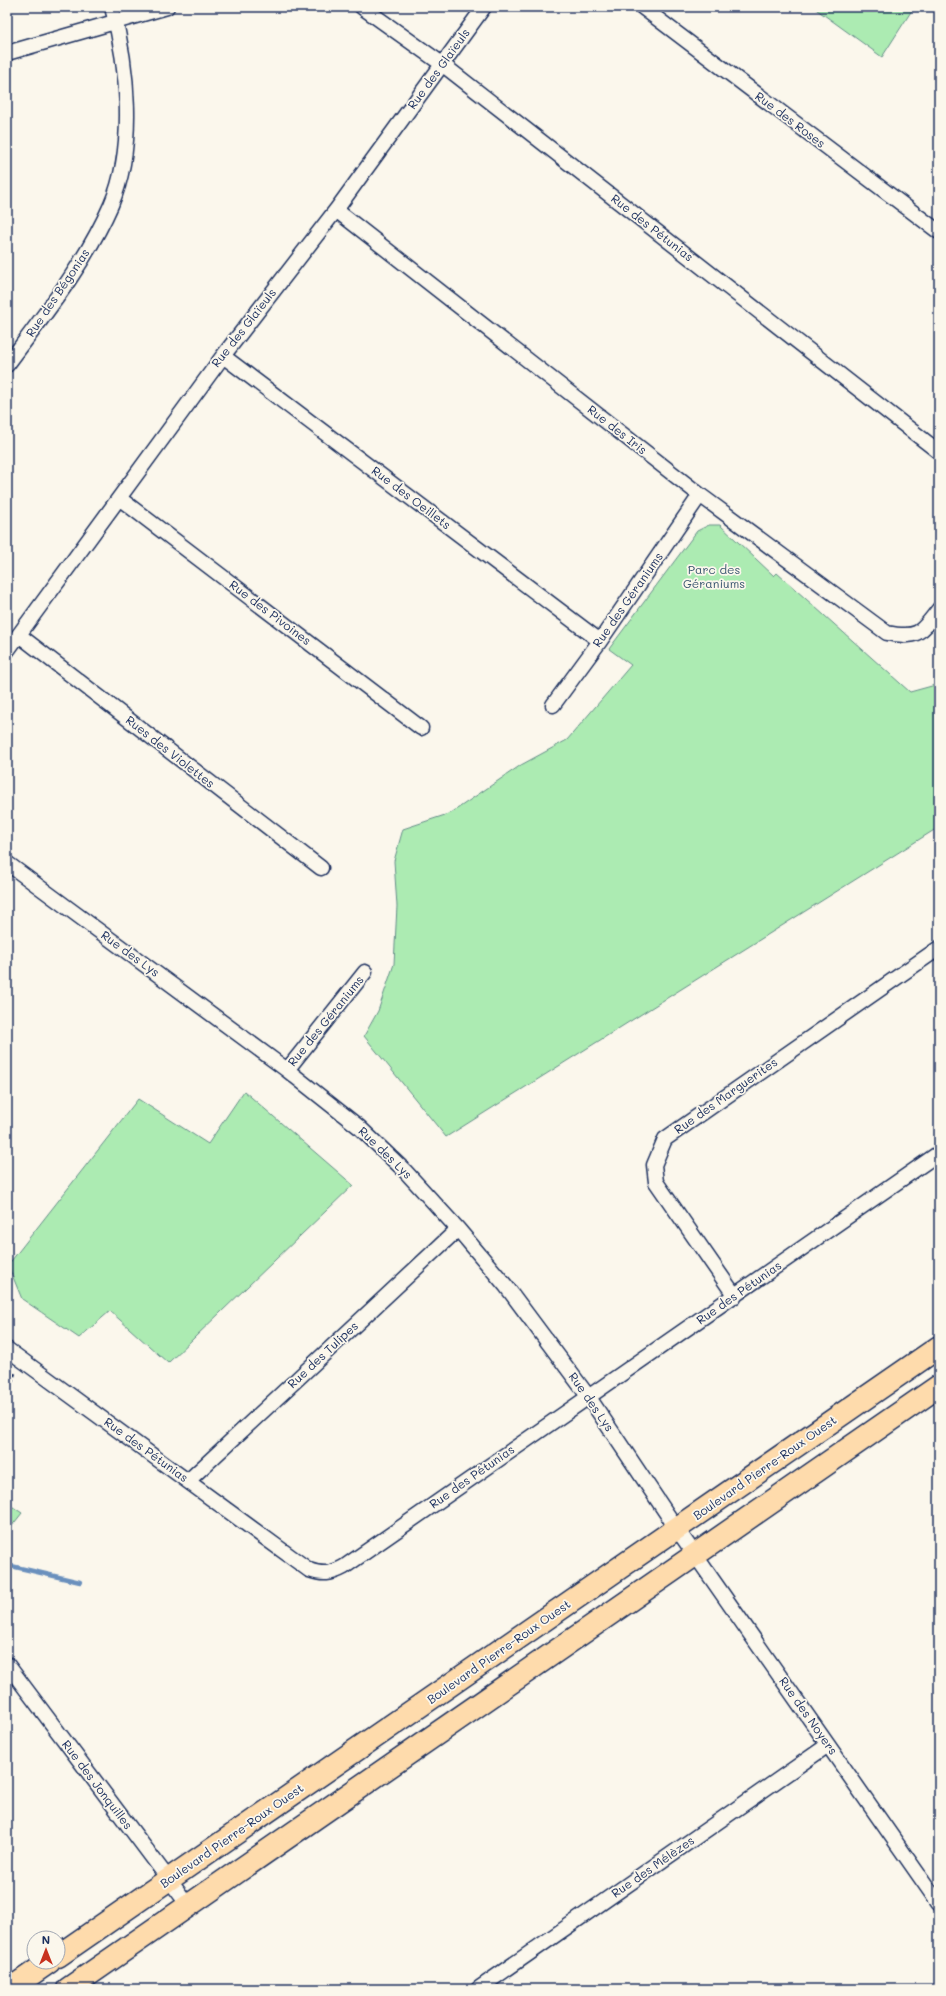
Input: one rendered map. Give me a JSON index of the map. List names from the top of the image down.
{
  "streets": {
    "main road": ["Boulevard Pierre-Roux Ouest"],
    "street": [
      "Rue des Glaïeuls",
      "Rue des Roses",
      "Rue des Pétunias",
      "Rue des Bégonias",
      "Rue des Iris",
      "Rue des Oeillets",
      "Rue des Géraniums",
      "Rue des Pivoines",
      "Rues des Violettes",
      "Rue des Lys",
      "Rue des Marguerites",
      "Rue des Tulipes",
      "Rue des Noyers",
      "Rue des Jonquilles",
      "Rue des Mélèzes"
    ]
  },
  "crossings": [
    ["Rue des Glaïeuls", "Rue des Pétunias"],
    ["Rue des Glaïeuls", "Rue des Iris"],
    ["Rue des Glaïeuls", "Rue des Oeillets"],
    ["Rue des Glaïeuls", "Rue des Pivoines"],
    ["Rue des Glaïeuls", "Rues des Violettes"],
    ["Rue des Pétunias", "Rue des Lys"],
    ["Rue des Pétunias", "Rue des Marguerites"],
    ["Rue des Pétunias", "Rue des Tulipes"],
    ["Rue des Iris", "Rue des Géraniums"],
    ["Rue des Oeillets", "Rue des Géraniums"],
    ["Rue des Géraniums", "Rue des Lys"],
    ["Rue des Lys", "Rue des Tulipes"],
    ["Rue des Lys", "Boulevard Pierre-Roux Ouest"],
    ["Rue des Lys", "Rue des Noyers"],
    ["Boulevard Pierre-Roux Ouest", "Rue des Noyers"],
    ["Boulevard Pierre-Roux Ouest", "Rue des Jonquilles"],
    ["Rue des Noyers", "Rue des Mélèzes"]
  ],
  "parks": ["Parc des Géraniums"],
  "north": "top"
}
